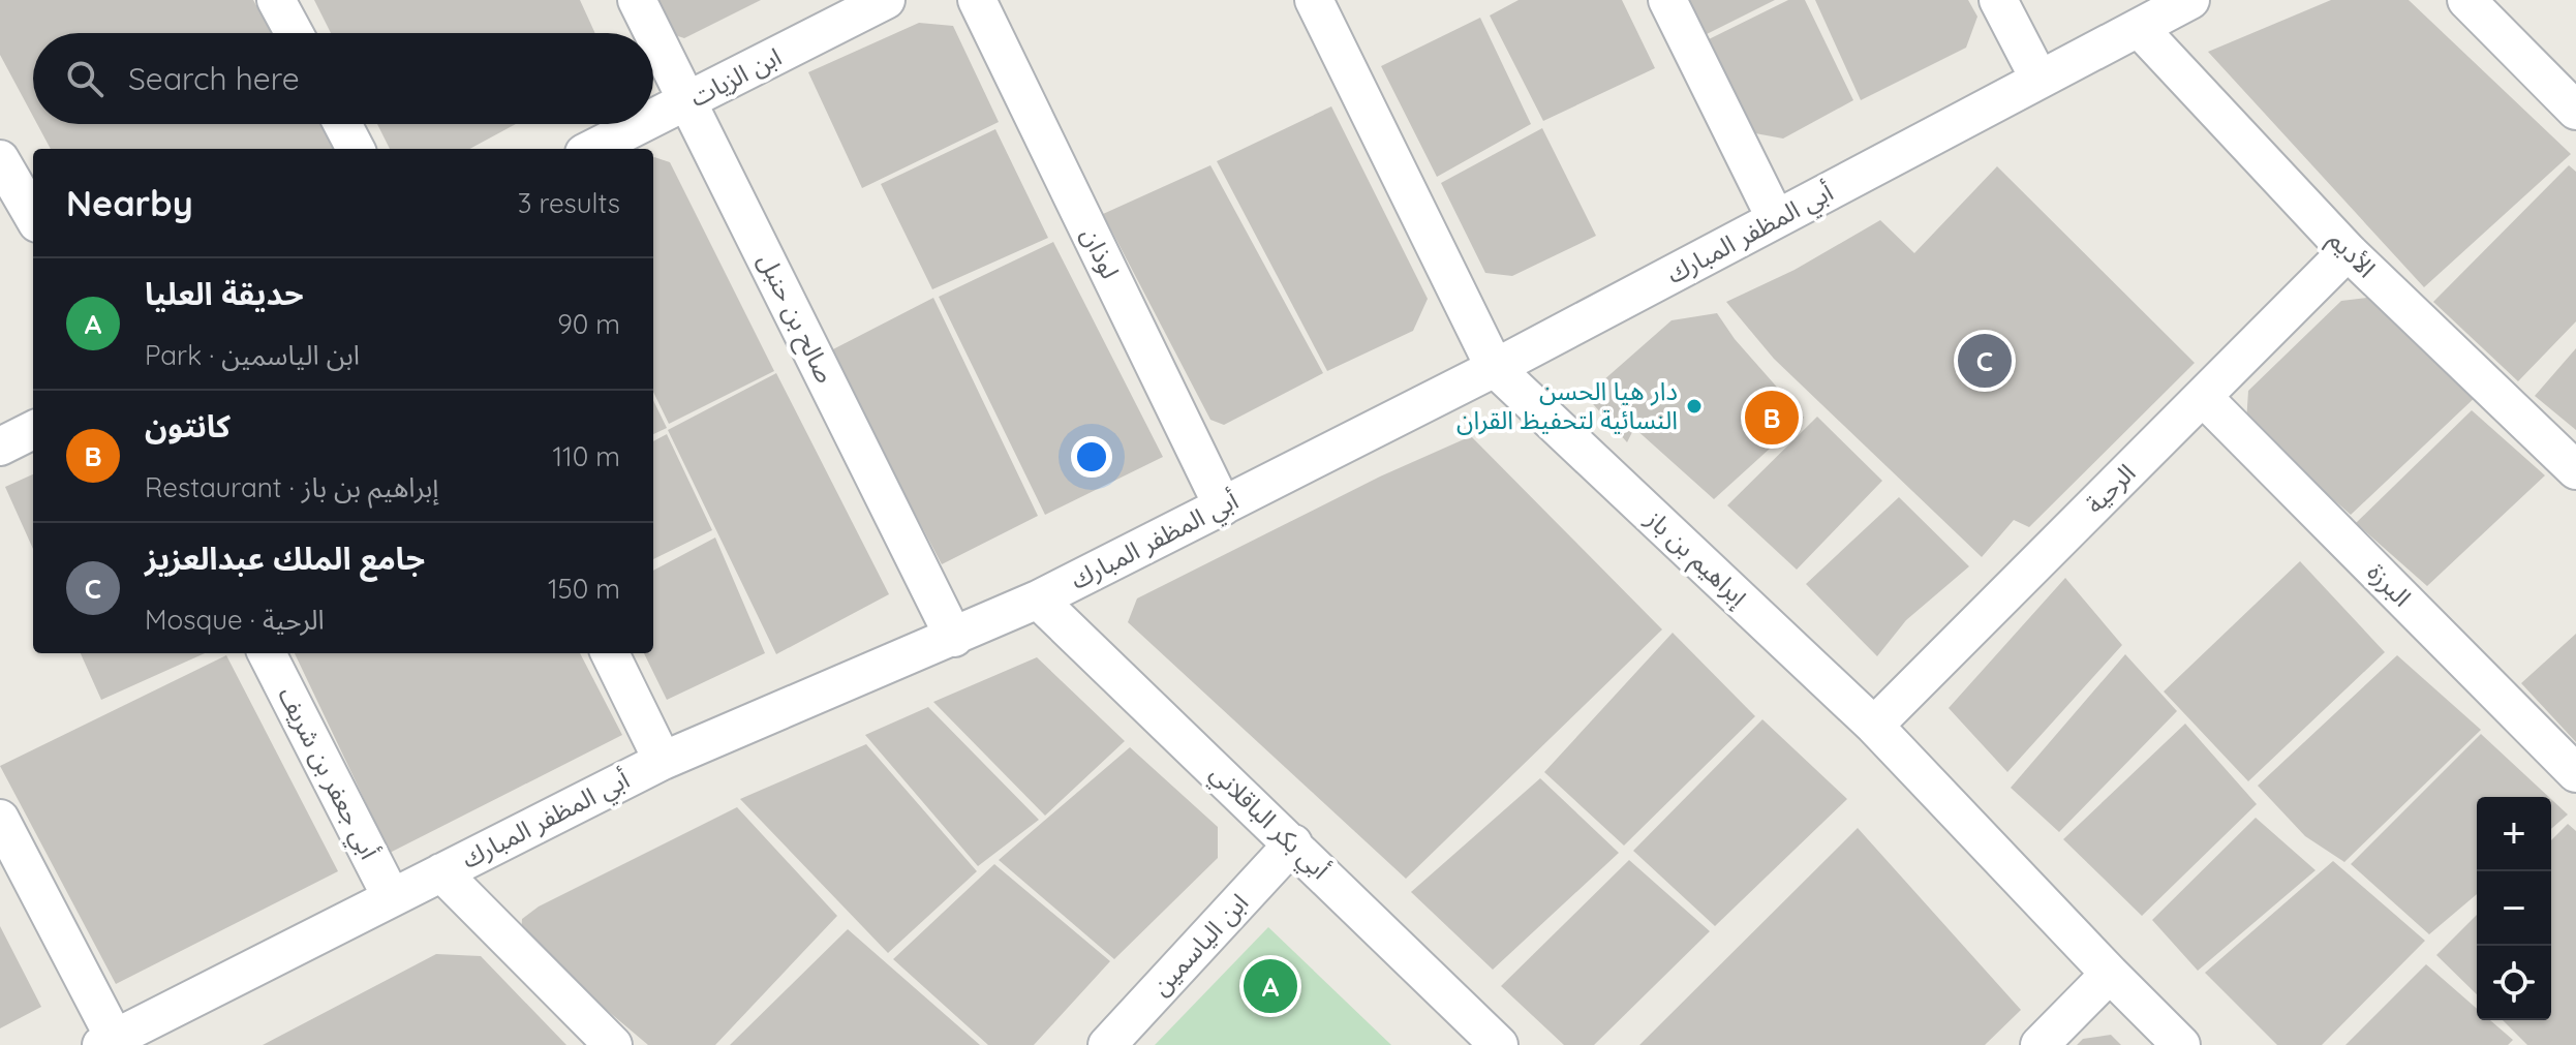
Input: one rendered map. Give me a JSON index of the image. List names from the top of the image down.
{
  "streets": {
    "street": [
      "ابن الزيات",
      "أبي المظفر المبارك",
      "لوذان",
      "الأديم",
      "صالح بن حنبل",
      "الرحية",
      "إبراهيم بن باز",
      "البرزة",
      "أبي جعفر بن شريف",
      "أبي بكر الباقلاني",
      "ابن الياسمين"
    ]
  },
  "crossings": [
    ["ابن الزيات", "صالح بن حنبل"],
    ["أبي المظفر المبارك", "لوذان"],
    ["أبي المظفر المبارك", "الأديم"],
    ["أبي المظفر المبارك", "صالح بن حنبل"],
    ["أبي المظفر المبارك", "إبراهيم بن باز"],
    ["أبي المظفر المبارك", "أبي جعفر بن شريف"],
    ["أبي المظفر المبارك", "أبي بكر الباقلاني"],
    ["الأديم", "الرحية"],
    ["الرحية", "إبراهيم بن باز"],
    ["الرحية", "البرزة"],
    ["أبي بكر الباقلاني", "ابن الياسمين"]
  ],
  "places": ["دار هيا الحسن النسائية لتحفيظ القران"],
  "page": {
    "search": "Search here",
    "heading": ["Nearby", "3 results"],
    "list": [
      {
        "mark": "A",
        "name": "حديقة العليا",
        "note": "Park · ابن الياسمين",
        "value": "90 m"
      },
      {
        "mark": "B",
        "name": "كانتون",
        "note": "Restaurant · إبراهيم بن باز",
        "value": "110 m"
      },
      {
        "mark": "C",
        "name": "جامع الملك عبدالعزيز",
        "note": "Mosque · الرحية",
        "value": "150 m"
      }
    ],
    "pins": ["C", "B", "A"],
    "map_buttons": ["+", "−"]
  }
}
